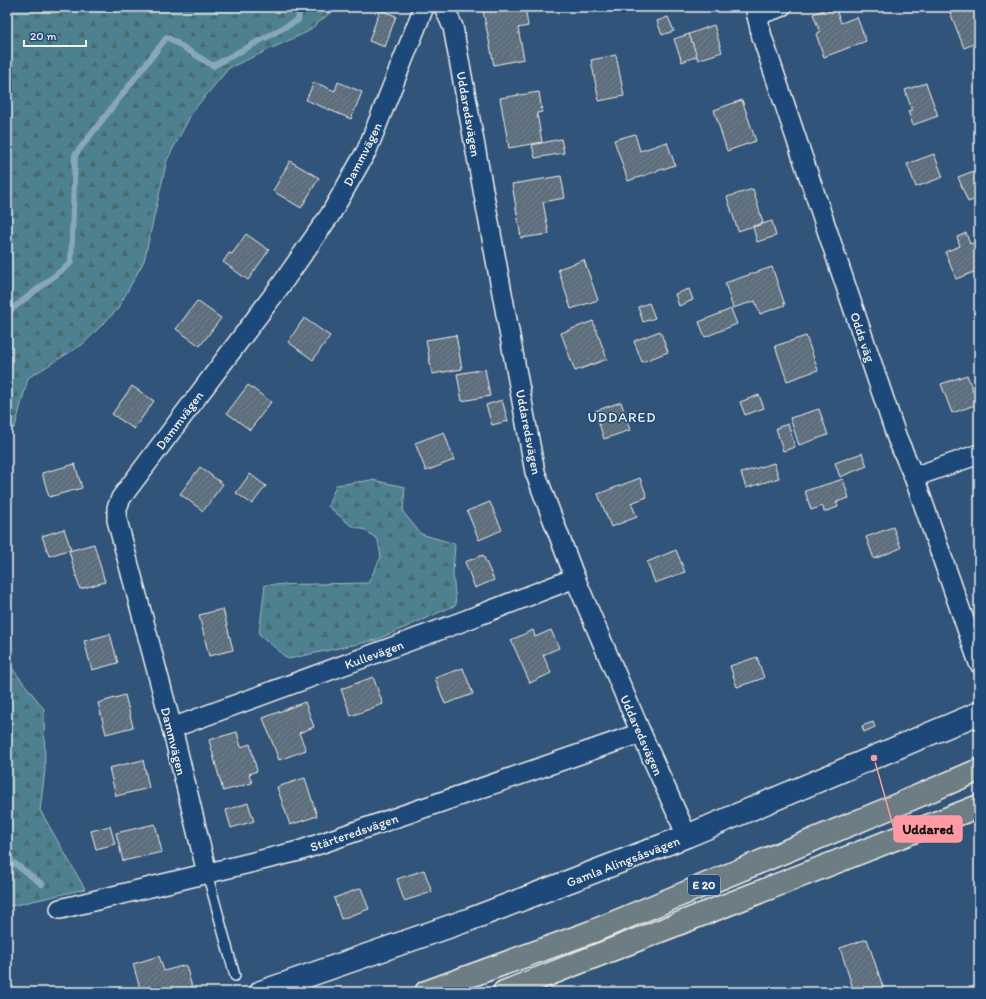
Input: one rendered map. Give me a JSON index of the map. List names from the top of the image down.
{
  "streets": {
    "highway": ["E 20"],
    "street": [
      "Uddaredsvägen",
      "Dammvägen",
      "Odds väg",
      "Kullevägen",
      "Stärteredsvägen",
      "Gamla Alingsåsvägen"
    ]
  },
  "crossings": [
    ["Uddaredsvägen", "Kullevägen"],
    ["Uddaredsvägen", "Stärteredsvägen"],
    ["Uddaredsvägen", "Gamla Alingsåsvägen"],
    ["Dammvägen", "Kullevägen"],
    ["Dammvägen", "Stärteredsvägen"]
  ],
  "districts": ["UDDARED"],
  "places": ["Uddared"],
  "scale_bar": "20 m"
}
